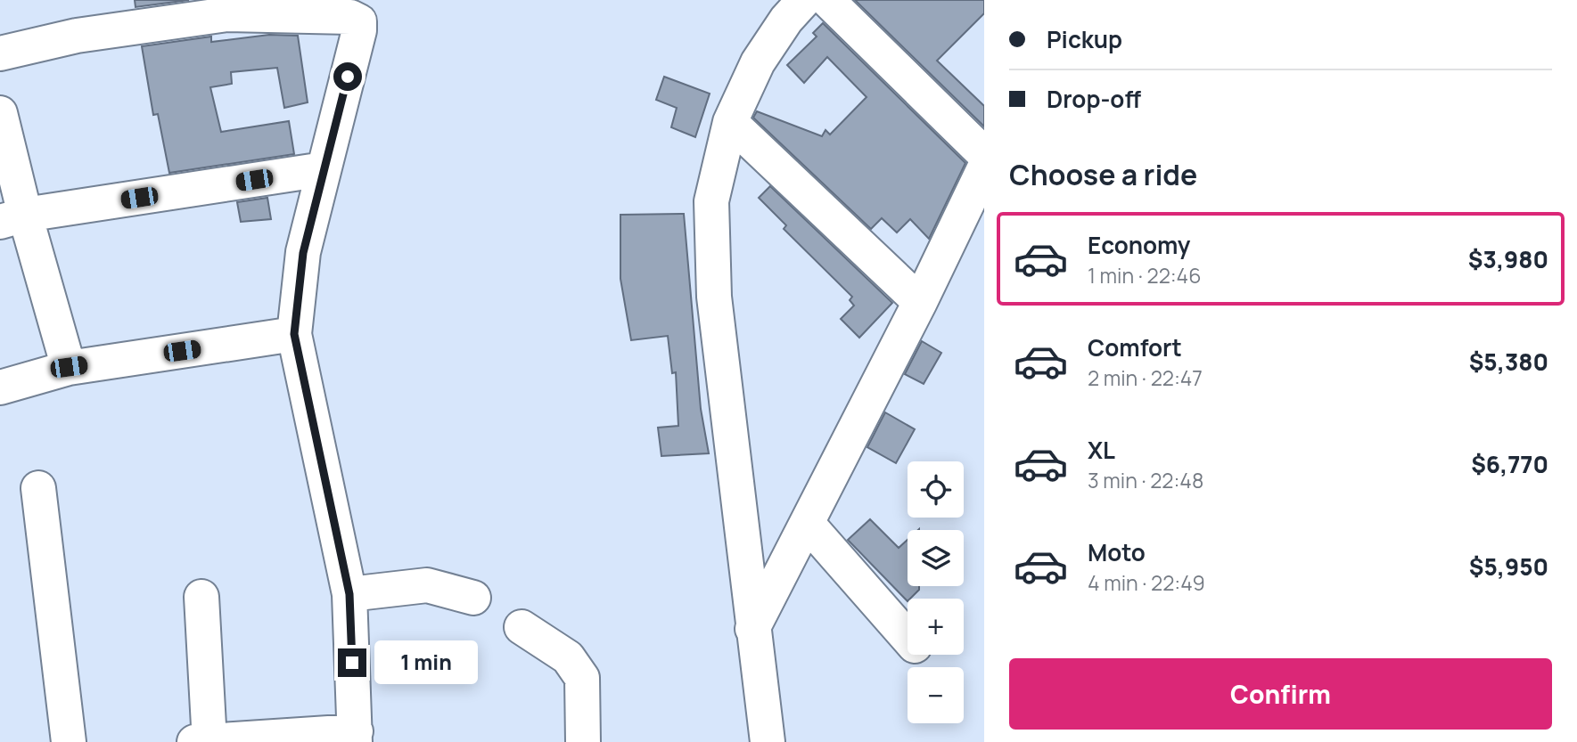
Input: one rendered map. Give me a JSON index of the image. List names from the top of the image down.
{
  "page": {
    "banner": ["Pickup", "Drop-off"],
    "heading": "Choose a ride",
    "list": [
      {
        "name": "Economy",
        "note": "1 min · 22:46",
        "value": "$3,980"
      },
      {
        "name": "Comfort",
        "note": "2 min · 22:47",
        "value": "$5,380"
      },
      {
        "name": "XL",
        "note": "3 min · 22:48",
        "value": "$6,770"
      },
      {
        "name": "Moto",
        "note": "4 min · 22:49",
        "value": "$5,950"
      }
    ],
    "map_buttons": ["+", "−"],
    "bubble": "1 min",
    "buttons": "Confirm"
  }
}
